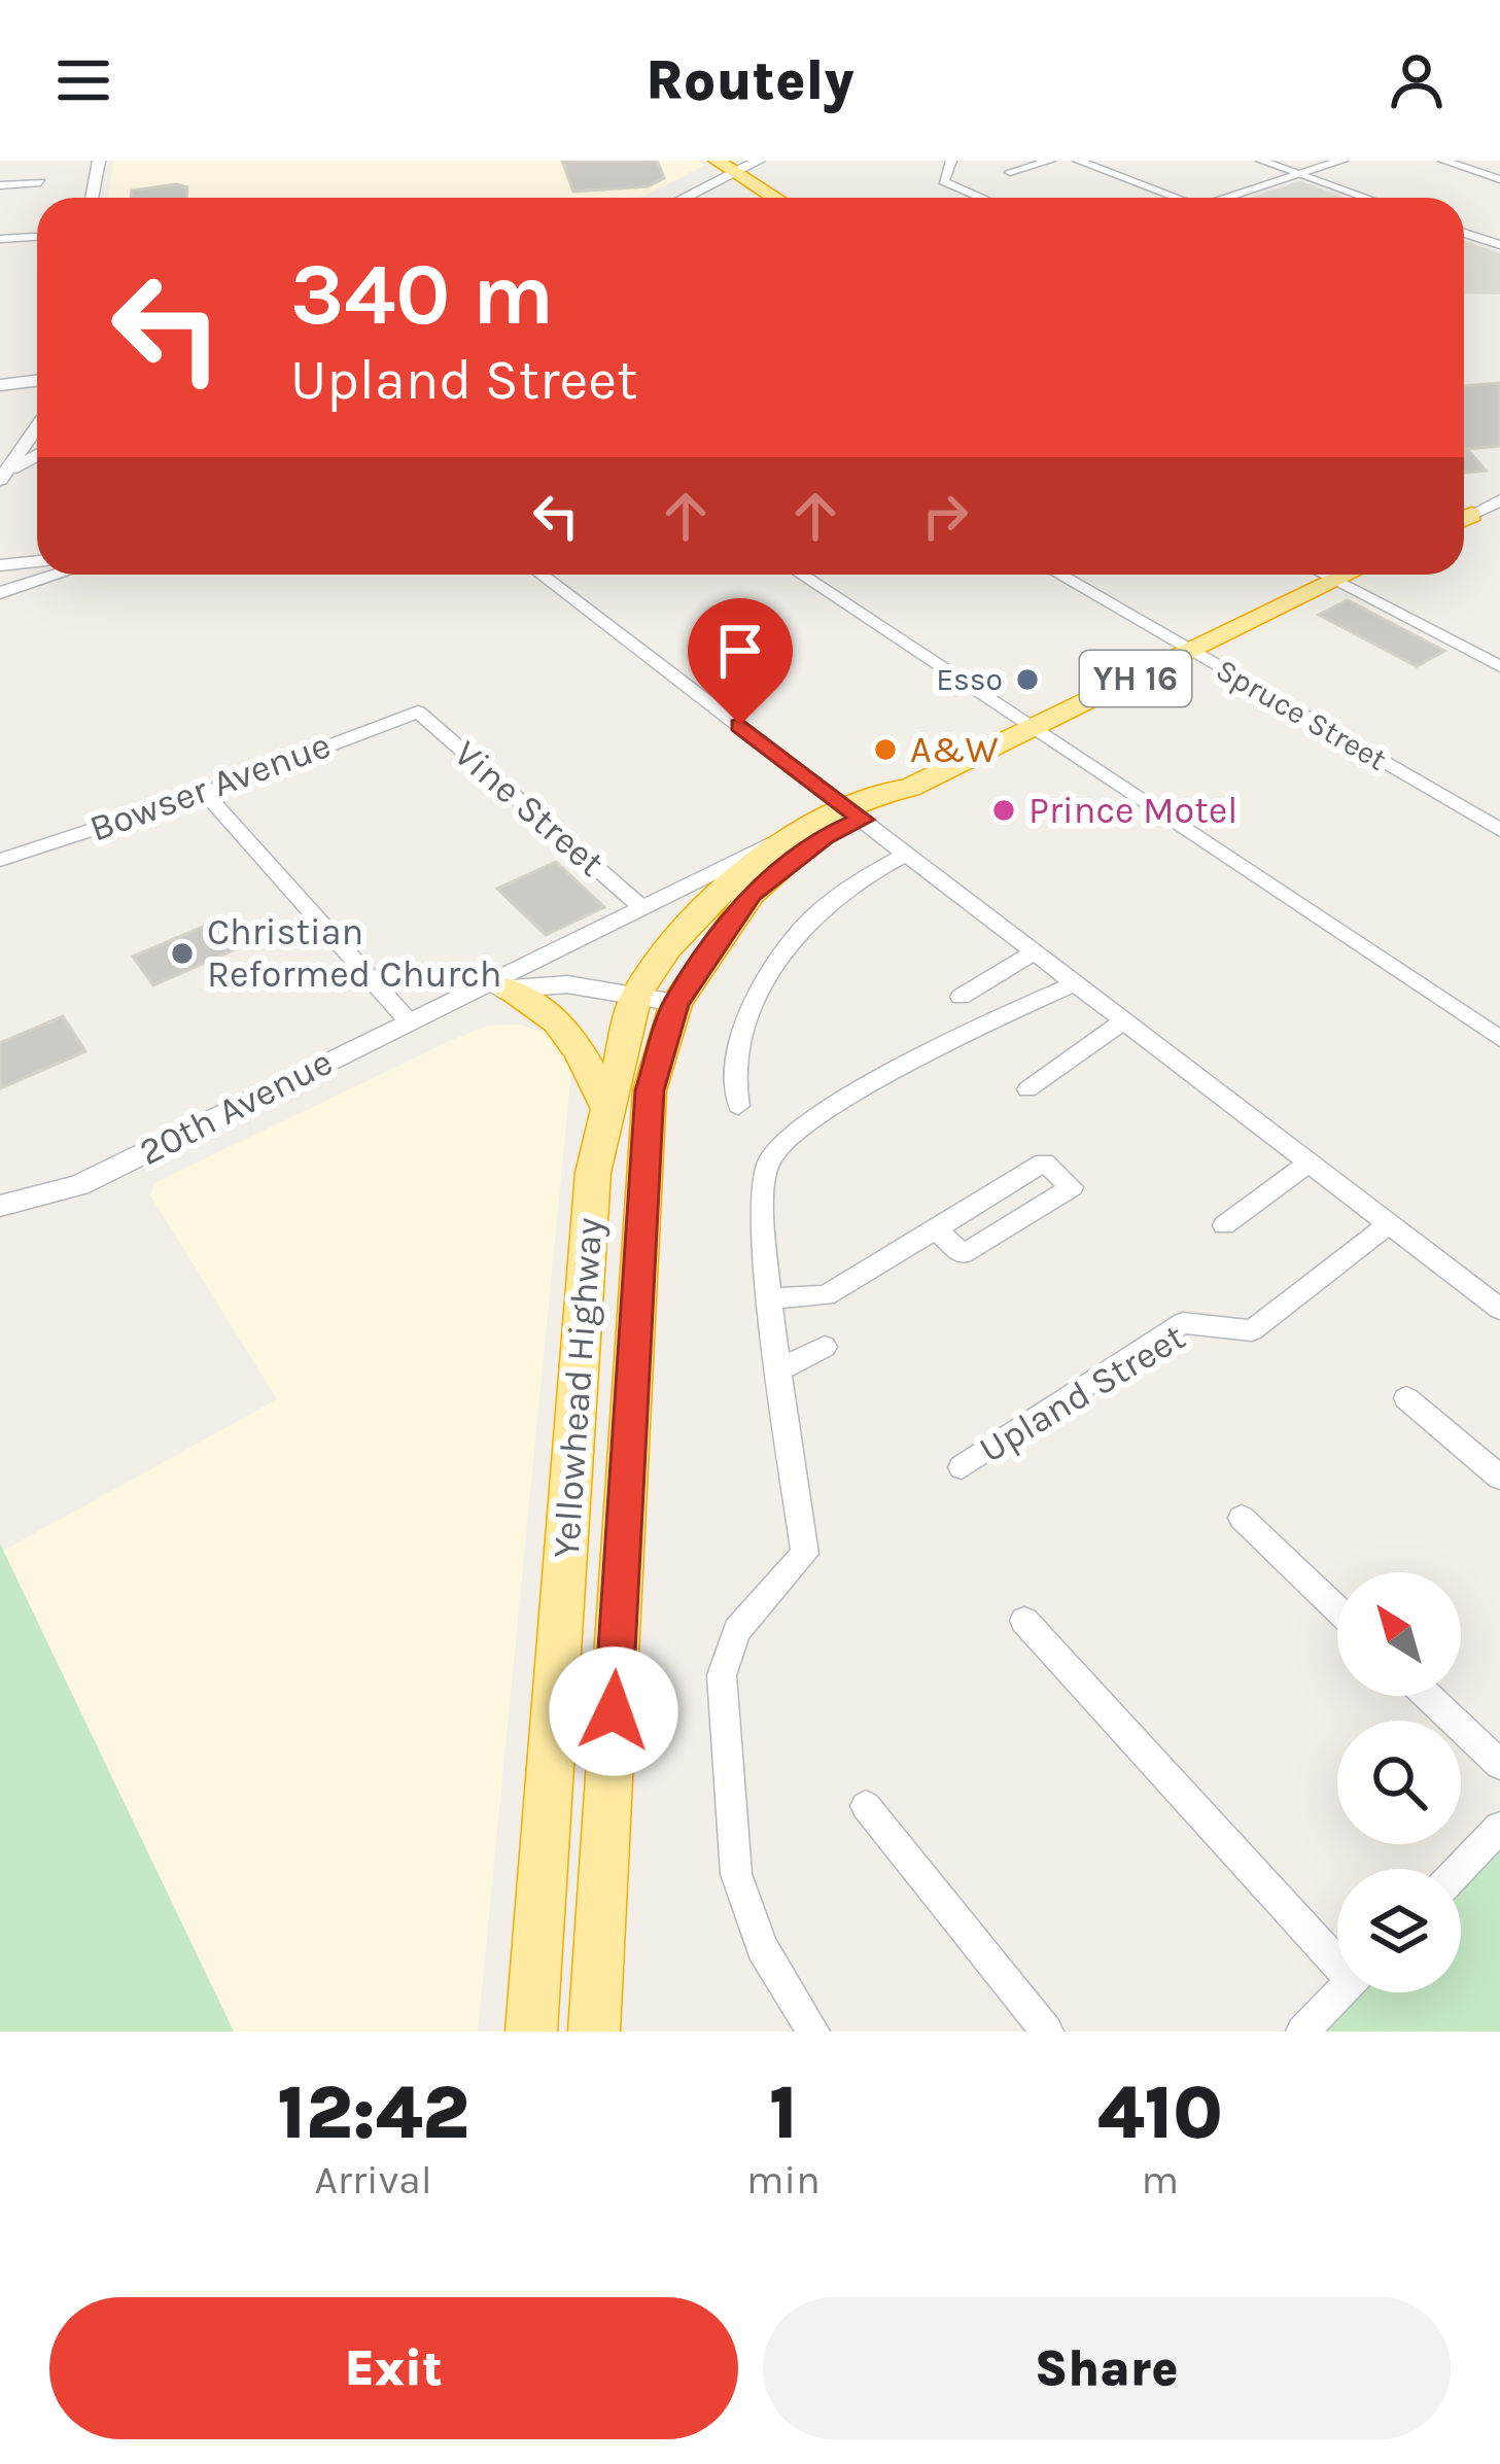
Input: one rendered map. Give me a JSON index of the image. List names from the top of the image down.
{
  "streets": {
    "highway": ["YH 16", "20th Avenue", "Yellowhead Highway"],
    "street": [
      "Spruce Street",
      "Bowser Avenue",
      "Vine Street",
      "Upland Street"
    ]
  },
  "crossings": [
    ["Spruce Street", "20th Avenue"],
    ["Bowser Avenue", "Vine Street"],
    ["Vine Street", "20th Avenue"],
    ["20th Avenue", "Yellowhead Highway"]
  ],
  "places": [
    "Esso",
    "A&W",
    "Prince Motel",
    "Christian Reformed Church"
  ],
  "north": "top left",
  "page": {
    "header": "Routely",
    "turn": ["340 m", "Upland Street"],
    "eta": [
      "12:42",
      "Arrival",
      "1",
      "min",
      "410",
      "m"
    ],
    "buttons": ["Exit", "Share"]
  }
}
